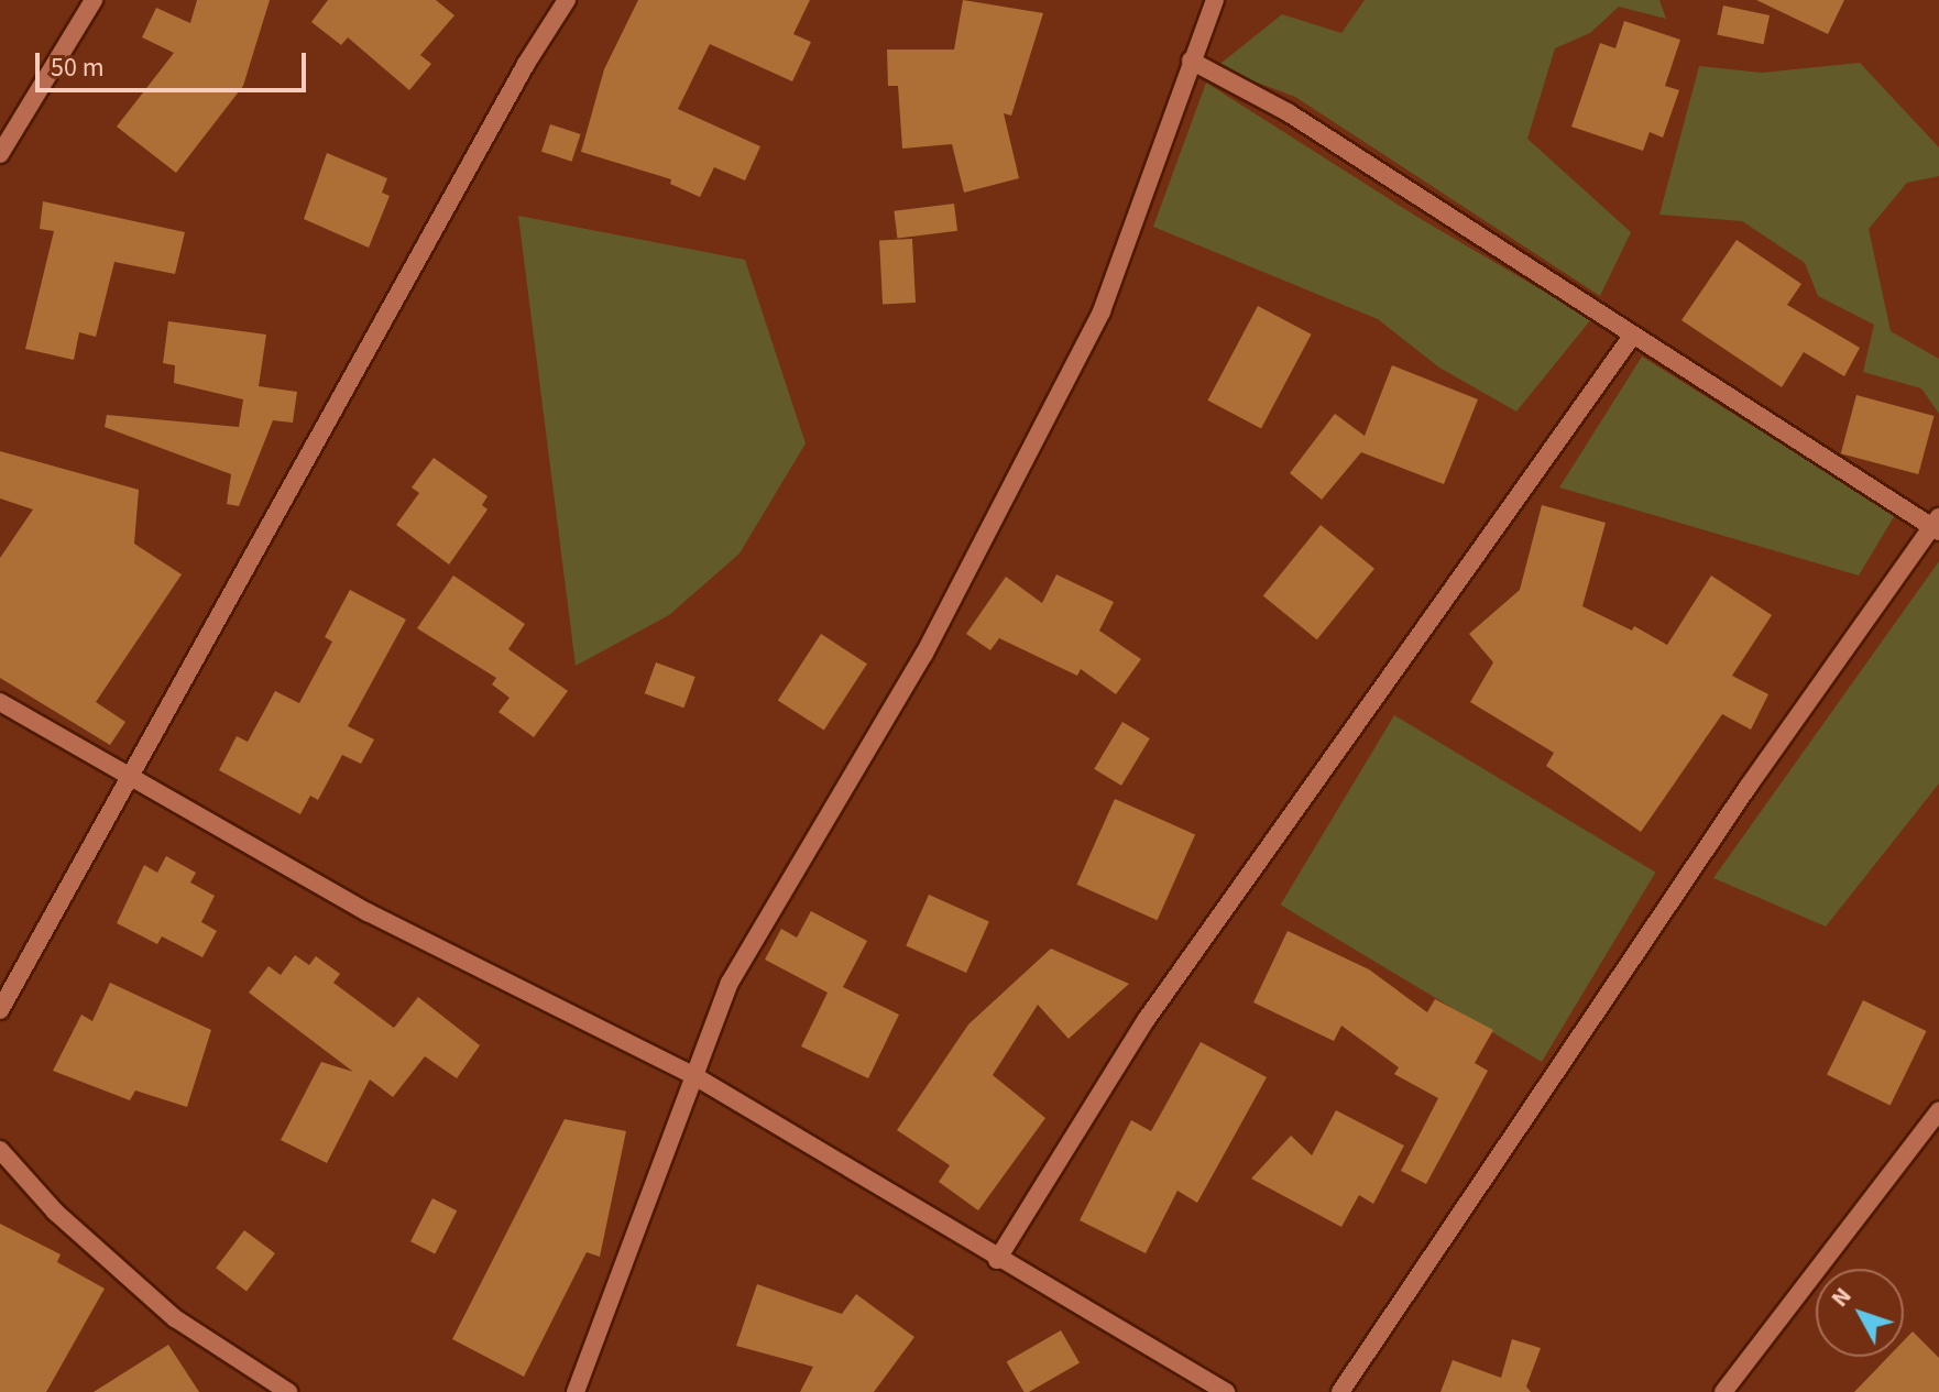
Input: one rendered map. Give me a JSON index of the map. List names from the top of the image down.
{
  "scale_bar": "50 m",
  "north": "top left"
}
